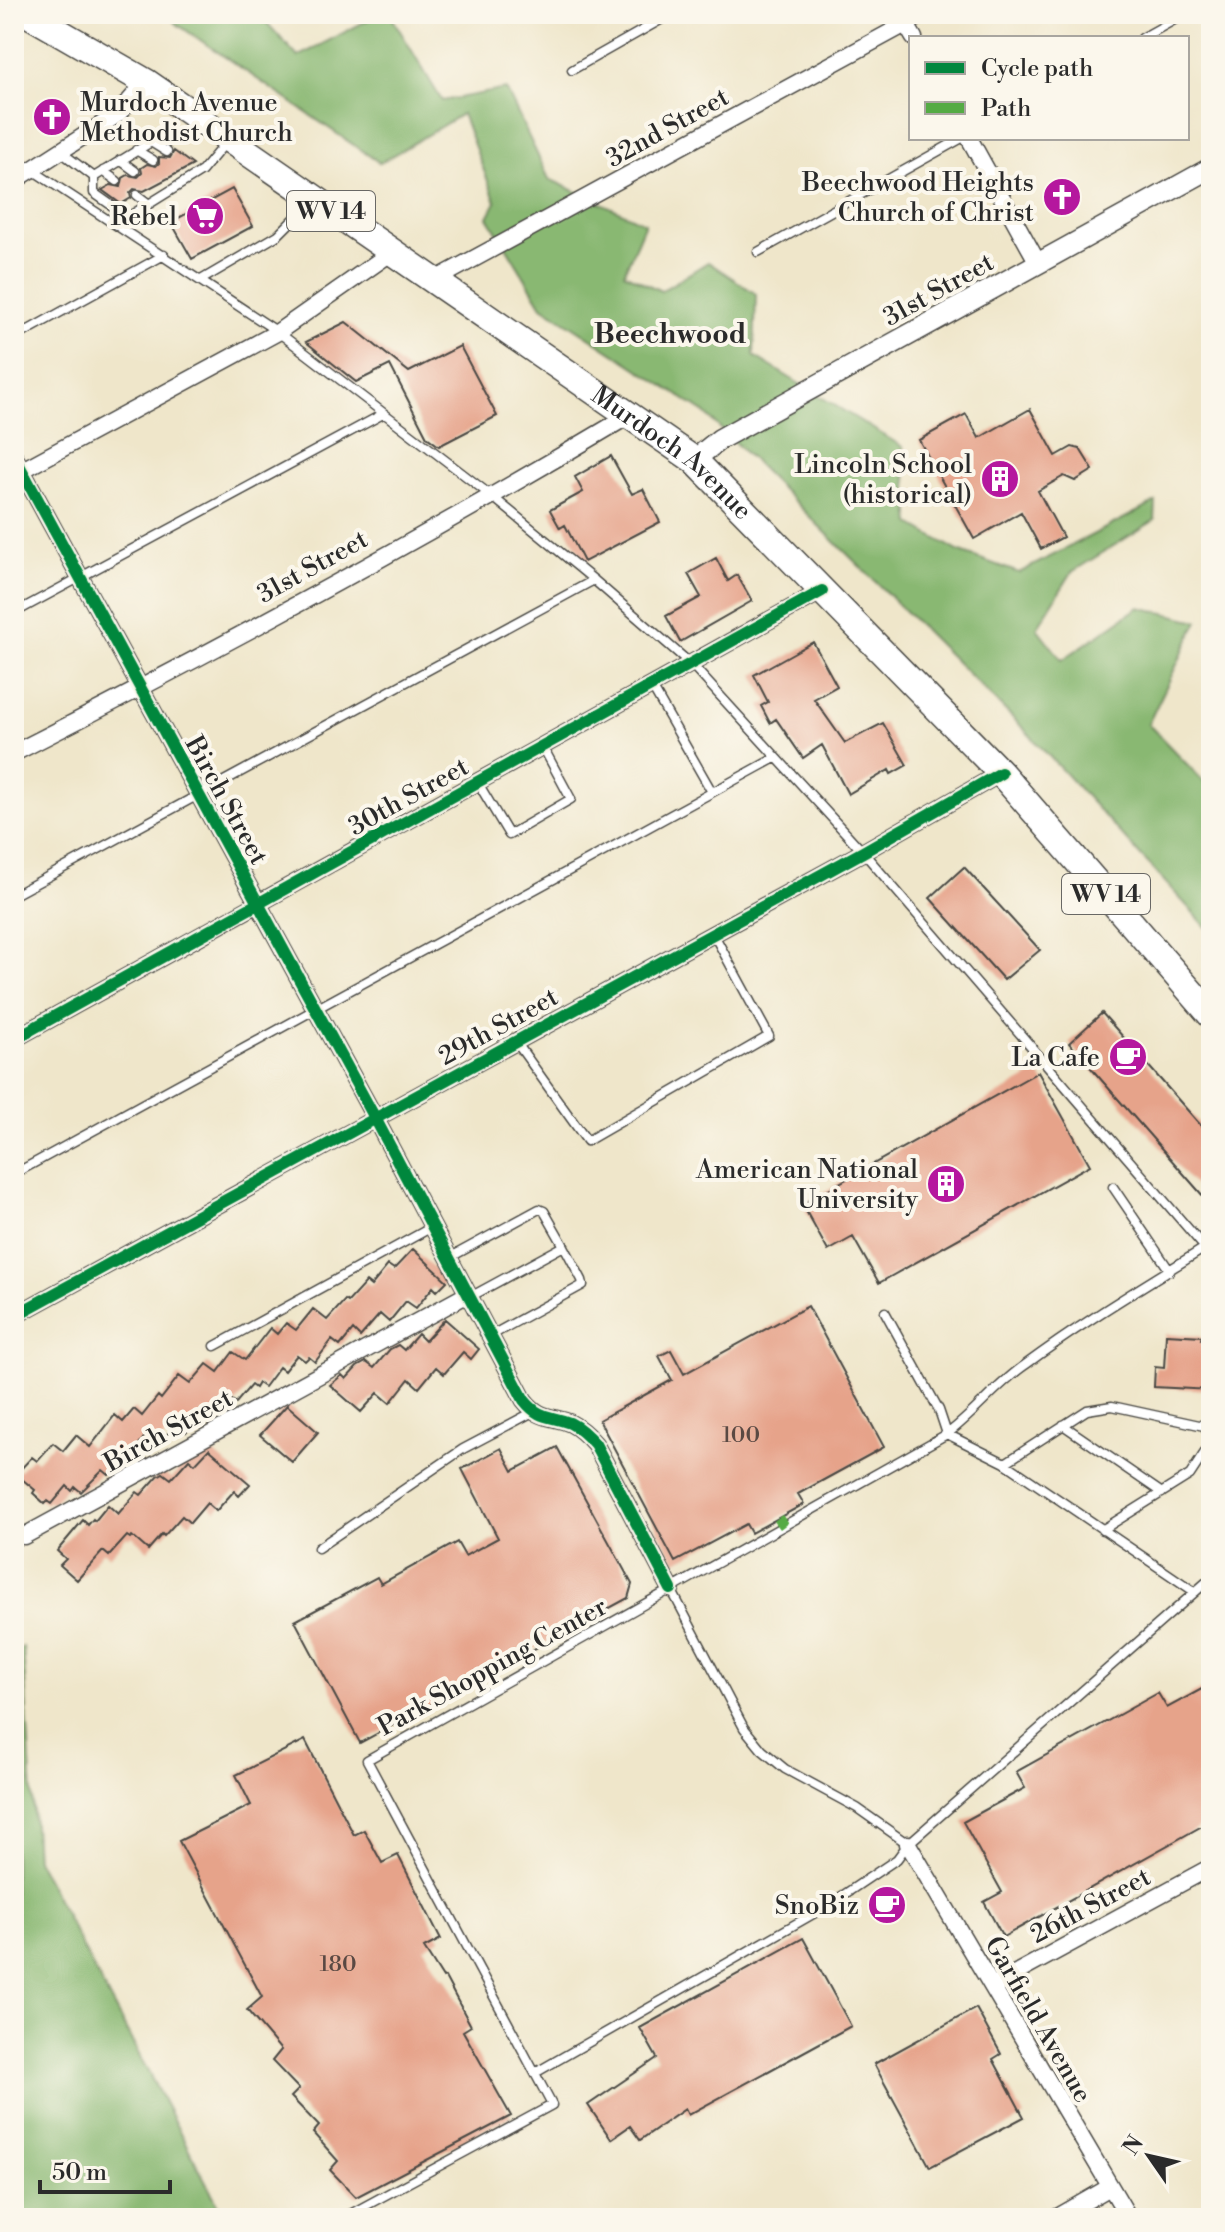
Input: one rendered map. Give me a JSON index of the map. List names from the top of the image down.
{
  "streets": {
    "main road": ["WV 14", "Murdoch Avenue"],
    "street": [
      "32nd Street",
      "31st Street",
      "30th Street",
      "Birch Street",
      "29th Street",
      "26th Street",
      "Garfield Avenue"
    ],
    "lane": ["Park Shopping Center"]
  },
  "crossings": [
    ["32nd Street", "Murdoch Avenue"],
    ["31st Street", "Murdoch Avenue"],
    ["31st Street", "Birch Street"],
    ["Murdoch Avenue", "30th Street"],
    ["Murdoch Avenue", "29th Street"],
    ["30th Street", "Birch Street"],
    ["Birch Street", "29th Street"],
    ["26th Street", "Garfield Avenue"]
  ],
  "districts": ["Beechwood"],
  "places": {
    "church": ["Murdoch Avenue Methodist Church", "Beechwood Heights Church of Christ"],
    "supermarket": ["Rebel"],
    "building": ["Lincoln School (historical)", "American National University"],
    "cafe": ["La Cafe", "SnoBiz"]
  },
  "house_numbers": ["100", "180"],
  "legend": ["Cycle path", "Path"],
  "scale_bar": "50 m",
  "north": "top left"
}
